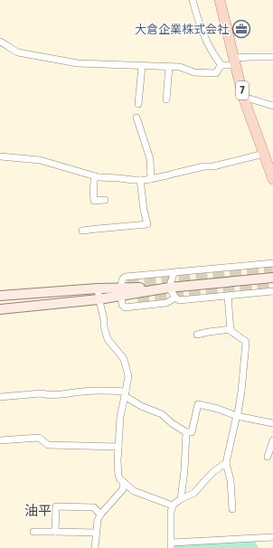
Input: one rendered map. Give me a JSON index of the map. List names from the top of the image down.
{
  "streets": {
    "main road": ["7"]
  },
  "districts": ["油平"],
  "places": {
    "office": ["大倉企業株式会社"]
  }
}
